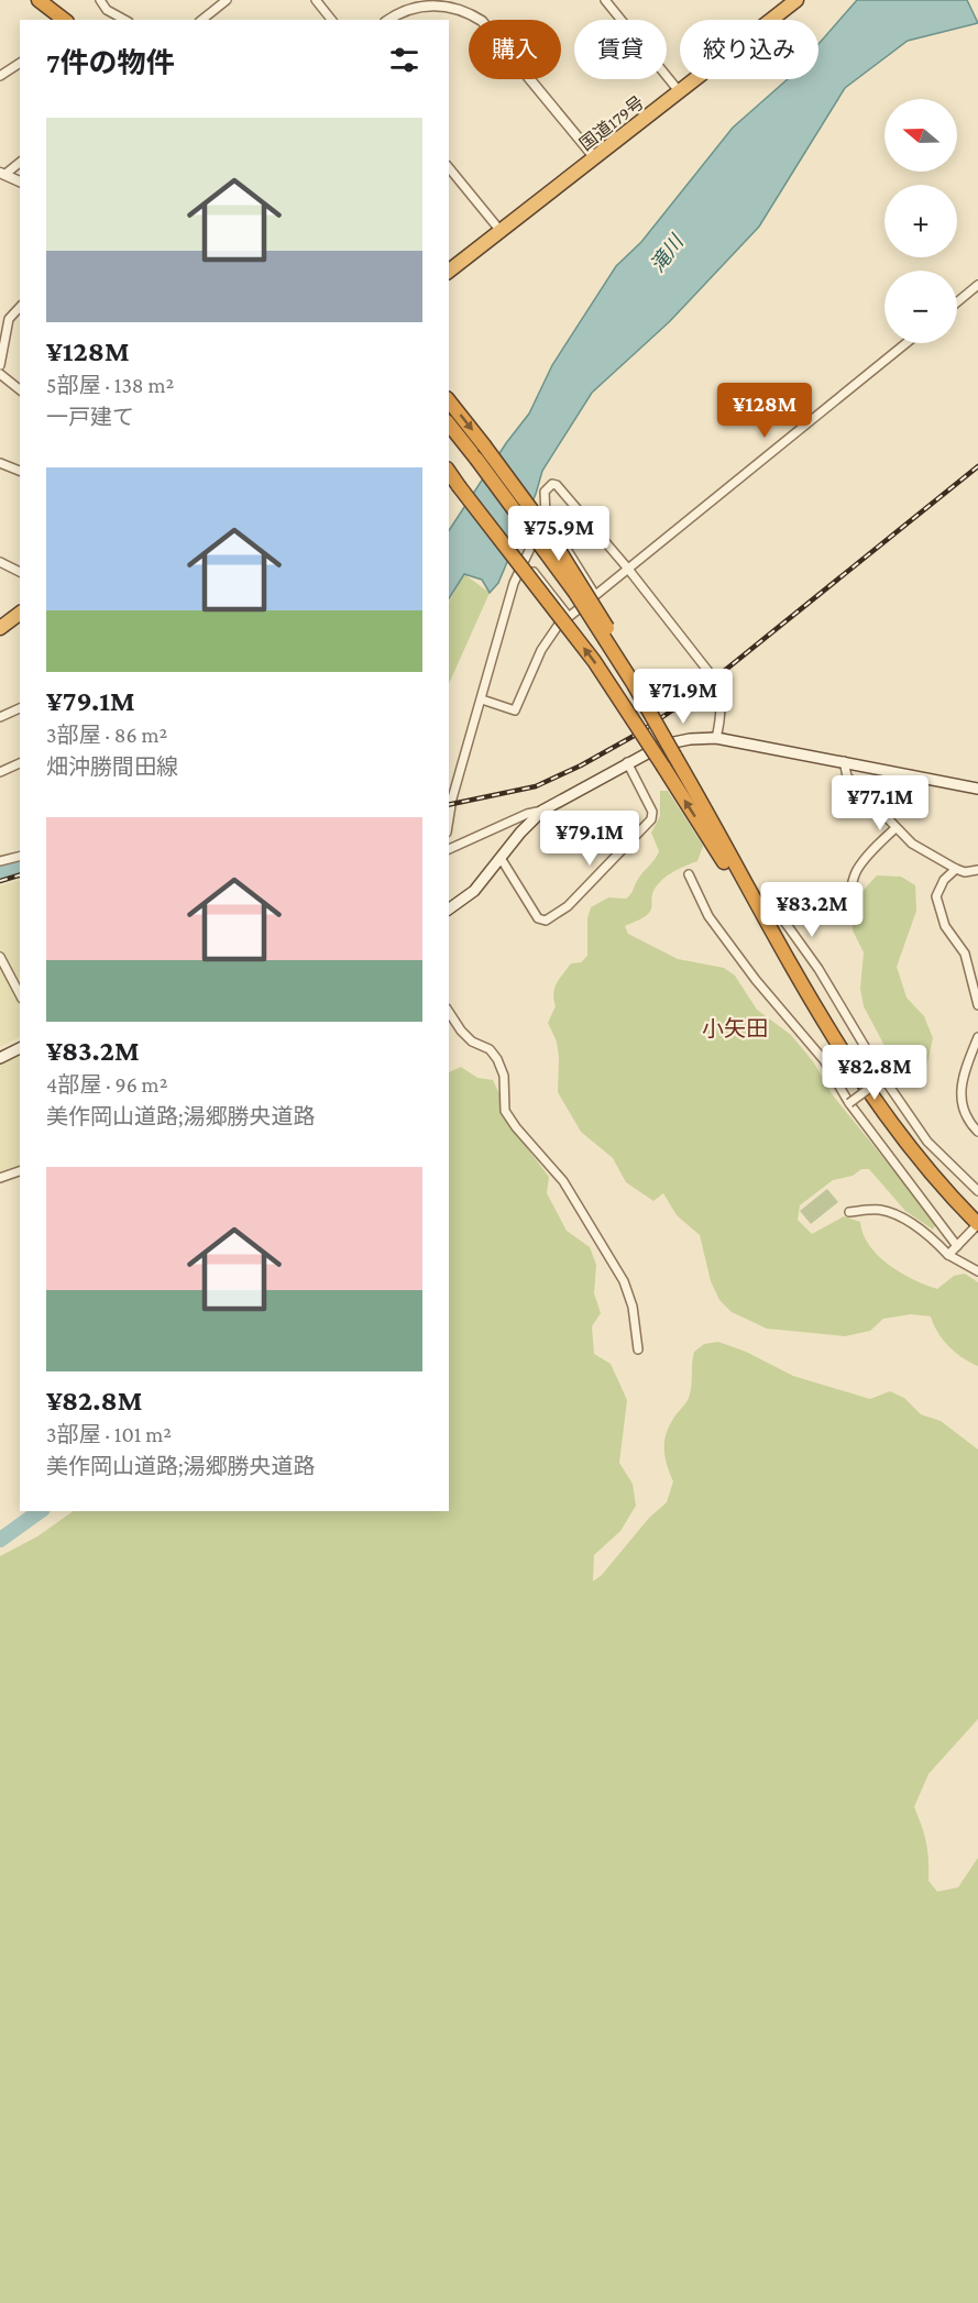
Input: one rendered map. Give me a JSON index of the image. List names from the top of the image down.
{
  "streets": {
    "highway": ["国道179号"]
  },
  "districts": ["小矢田"],
  "water": ["滝川"],
  "north": "left",
  "page": {
    "chip": ["購入", "賃貸", "絞り込み"],
    "heading": "7件の物件",
    "map_buttons": ["+", "−"],
    "list": [
      {
        "name": "¥128M",
        "note": "5部屋 · 138 m² · 一戸建て"
      },
      {
        "name": "¥79.1M",
        "note": "3部屋 · 86 m² · 畑沖勝間田線"
      },
      {
        "name": "¥83.2M",
        "note": "4部屋 · 96 m² · 美作岡山道路;湯郷勝央道路"
      },
      {
        "name": "¥82.8M",
        "note": "3部屋 · 101 m² · 美作岡山道路;湯郷勝央道路"
      }
    ],
    "price": [
      "¥128M",
      "¥75.9M",
      "¥71.9M",
      "¥77.1M",
      "¥79.1M",
      "¥83.2M",
      "¥82.8M"
    ]
  }
}
